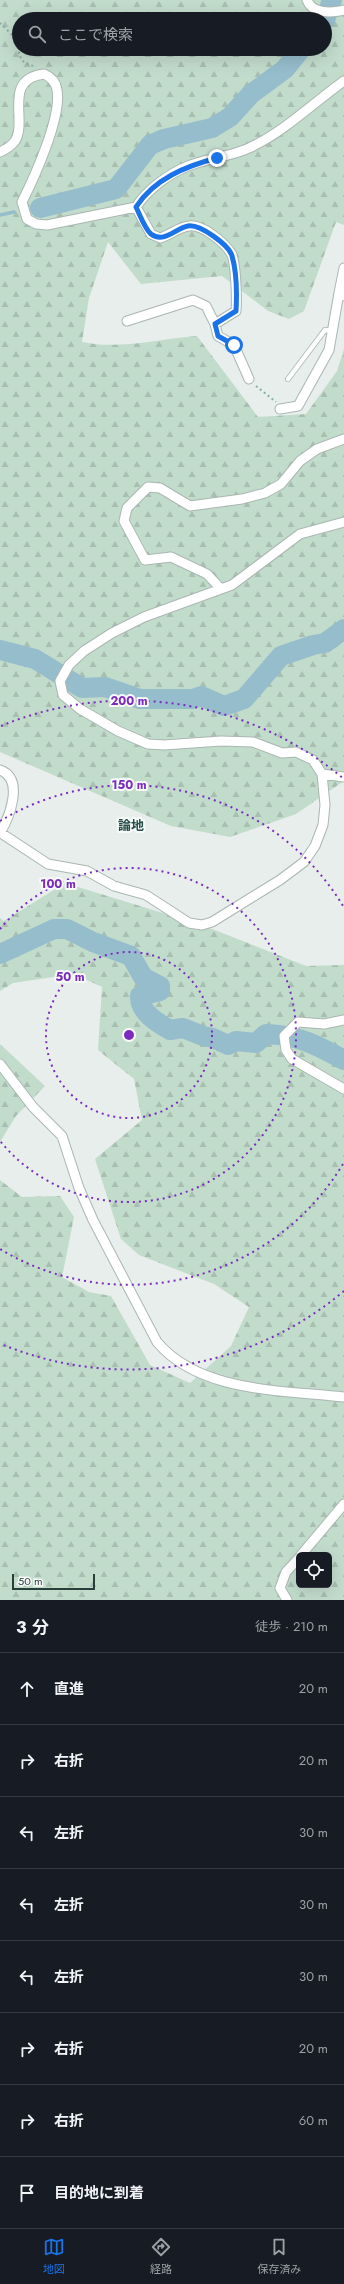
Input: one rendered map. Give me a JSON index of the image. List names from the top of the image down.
{
  "districts": ["論地"],
  "scale_bar": "50 m",
  "page": {
    "search": "ここで検索",
    "scale": "50 m",
    "heading": ["3 分", "徒歩 · 210 m"],
    "list": [
      ["直進", "20 m"],
      ["右折", "20 m"],
      ["左折", "30 m"],
      ["左折", "30 m"],
      ["左折", "30 m"],
      ["右折", "20 m"],
      ["右折", "60 m"],
      "目的地に到着"
    ],
    "nav": ["地図", "経路", "保存済み"]
  },
  "rings": [
    "200 m",
    "150 m",
    "100 m",
    "50 m"
  ]
}
